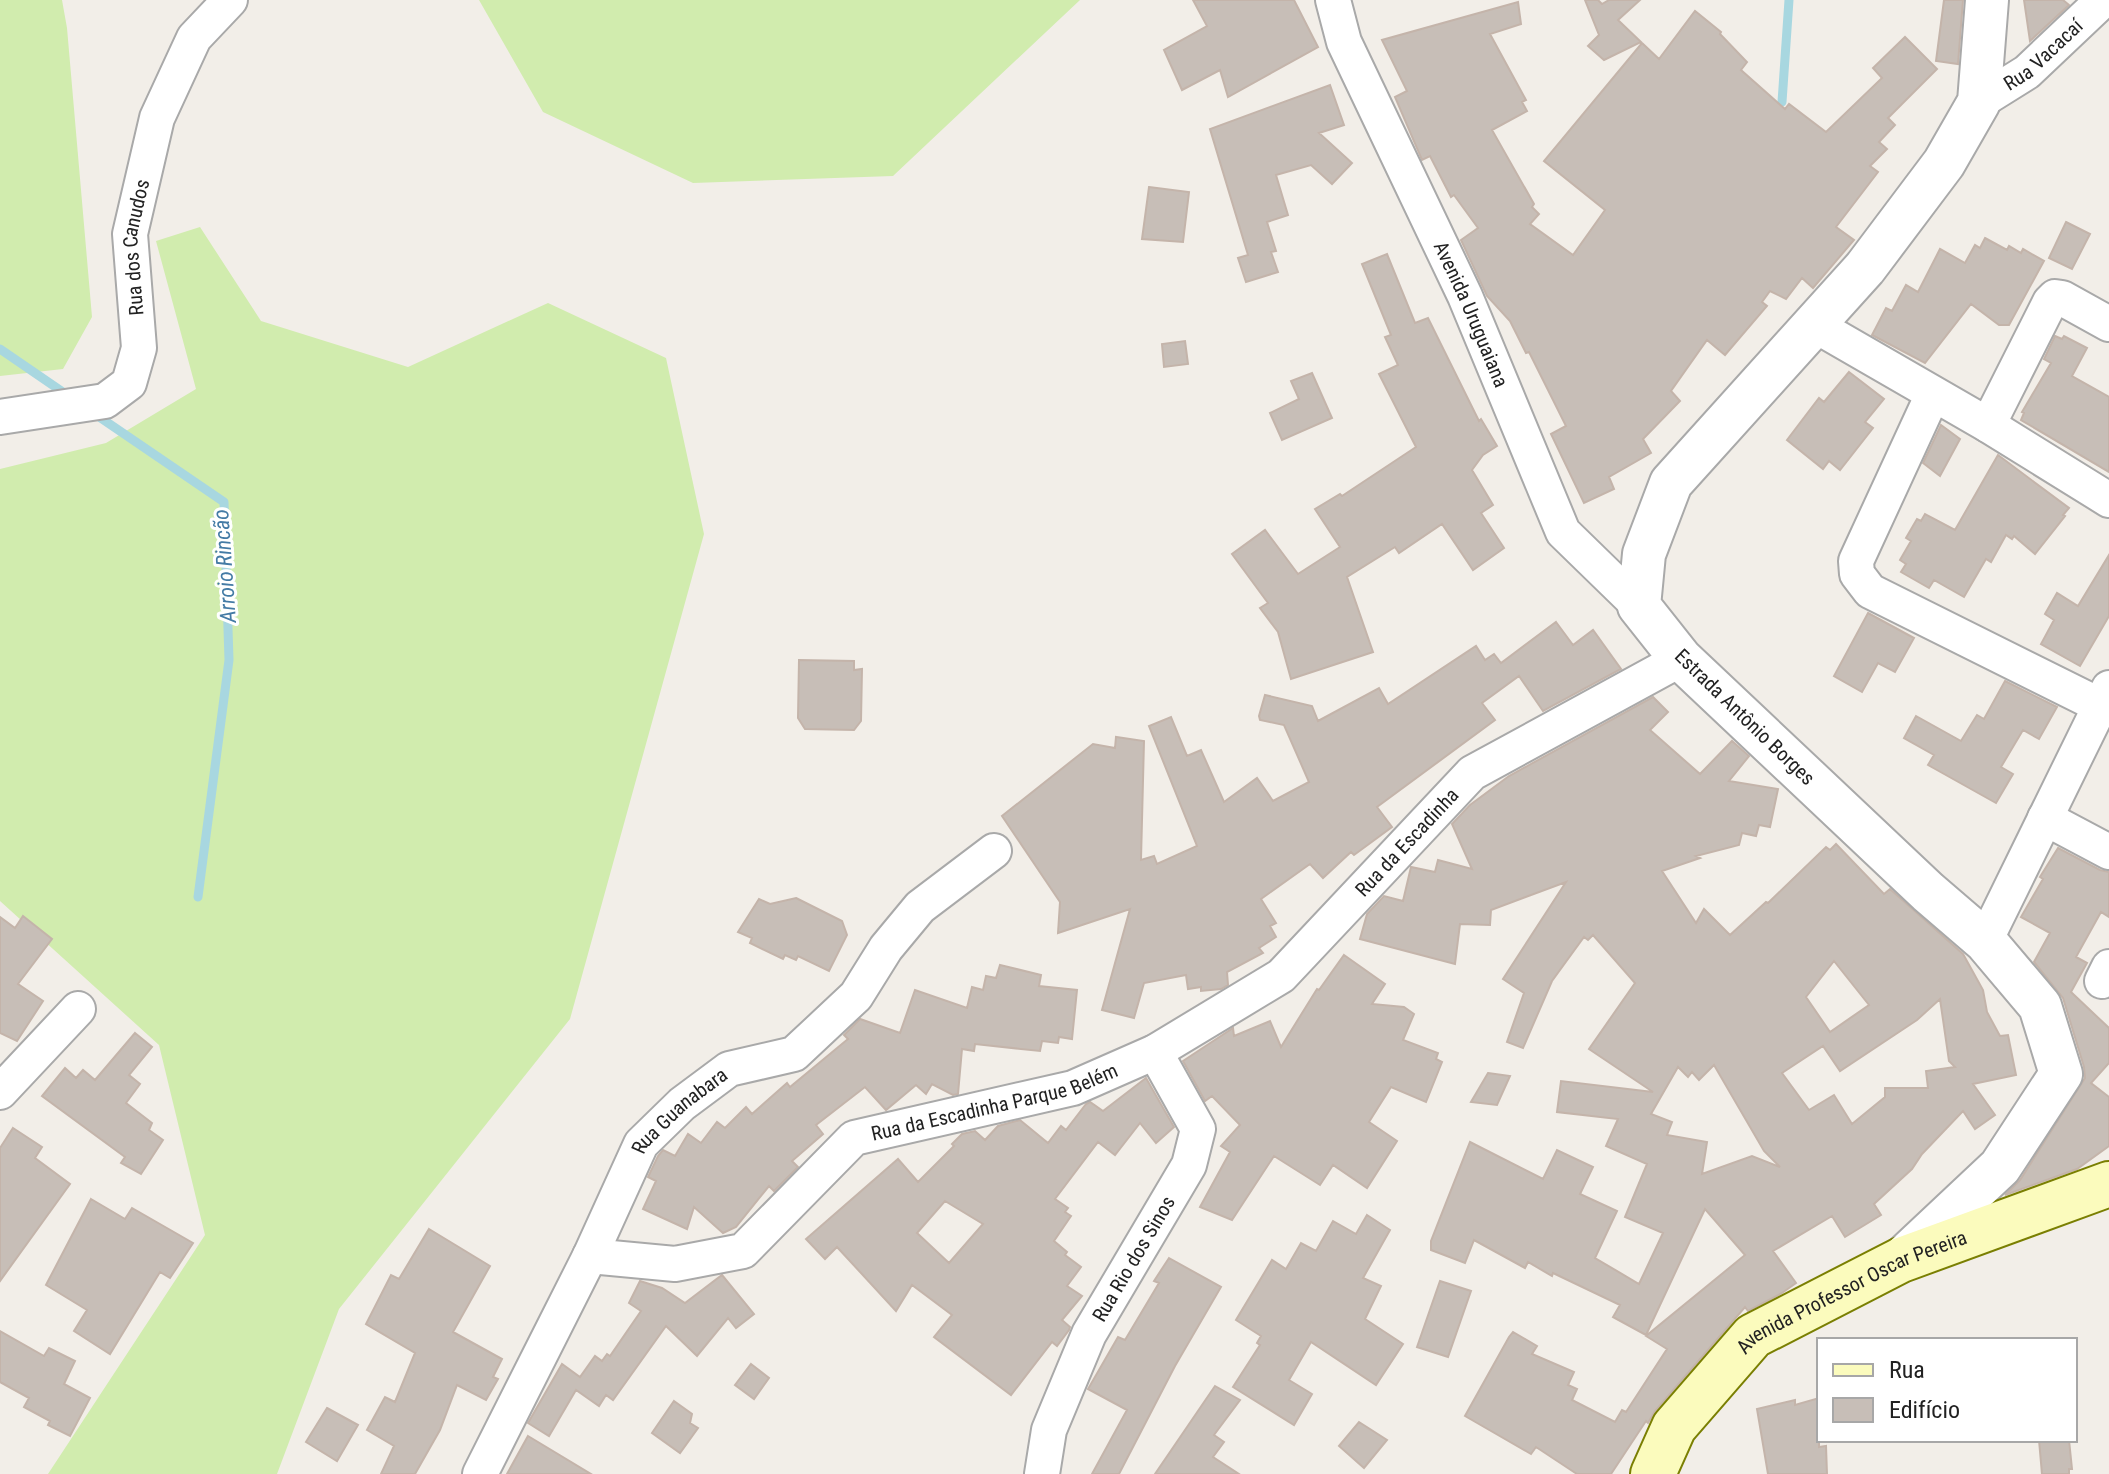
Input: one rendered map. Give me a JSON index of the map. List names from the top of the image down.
{
  "streets": {
    "main road": ["Avenida Professor Oscar Pereira"],
    "street": [
      "Rua Vacacaí",
      "Rua dos Canudos",
      "Avenida Uruguaiana",
      "Estrada Antônio Borges",
      "Rua da Escadinha",
      "Rua da Escadinha Parque Belém",
      "Rua Guanabara",
      "Rua Rio dos Sinos"
    ]
  },
  "crossings": [
    ["Avenida Uruguaiana", "Estrada Antônio Borges"],
    ["Estrada Antônio Borges", "Rua da Escadinha"],
    ["Estrada Antônio Borges", "Avenida Professor Oscar Pereira"],
    ["Rua da Escadinha", "Rua da Escadinha Parque Belém"],
    ["Rua da Escadinha", "Rua Rio dos Sinos"],
    ["Rua da Escadinha Parque Belém", "Rua Guanabara"],
    ["Rua da Escadinha Parque Belém", "Rua Rio dos Sinos"]
  ],
  "water": ["Arroio Rincão"],
  "legend": ["Rua", "Edifício"]
}
